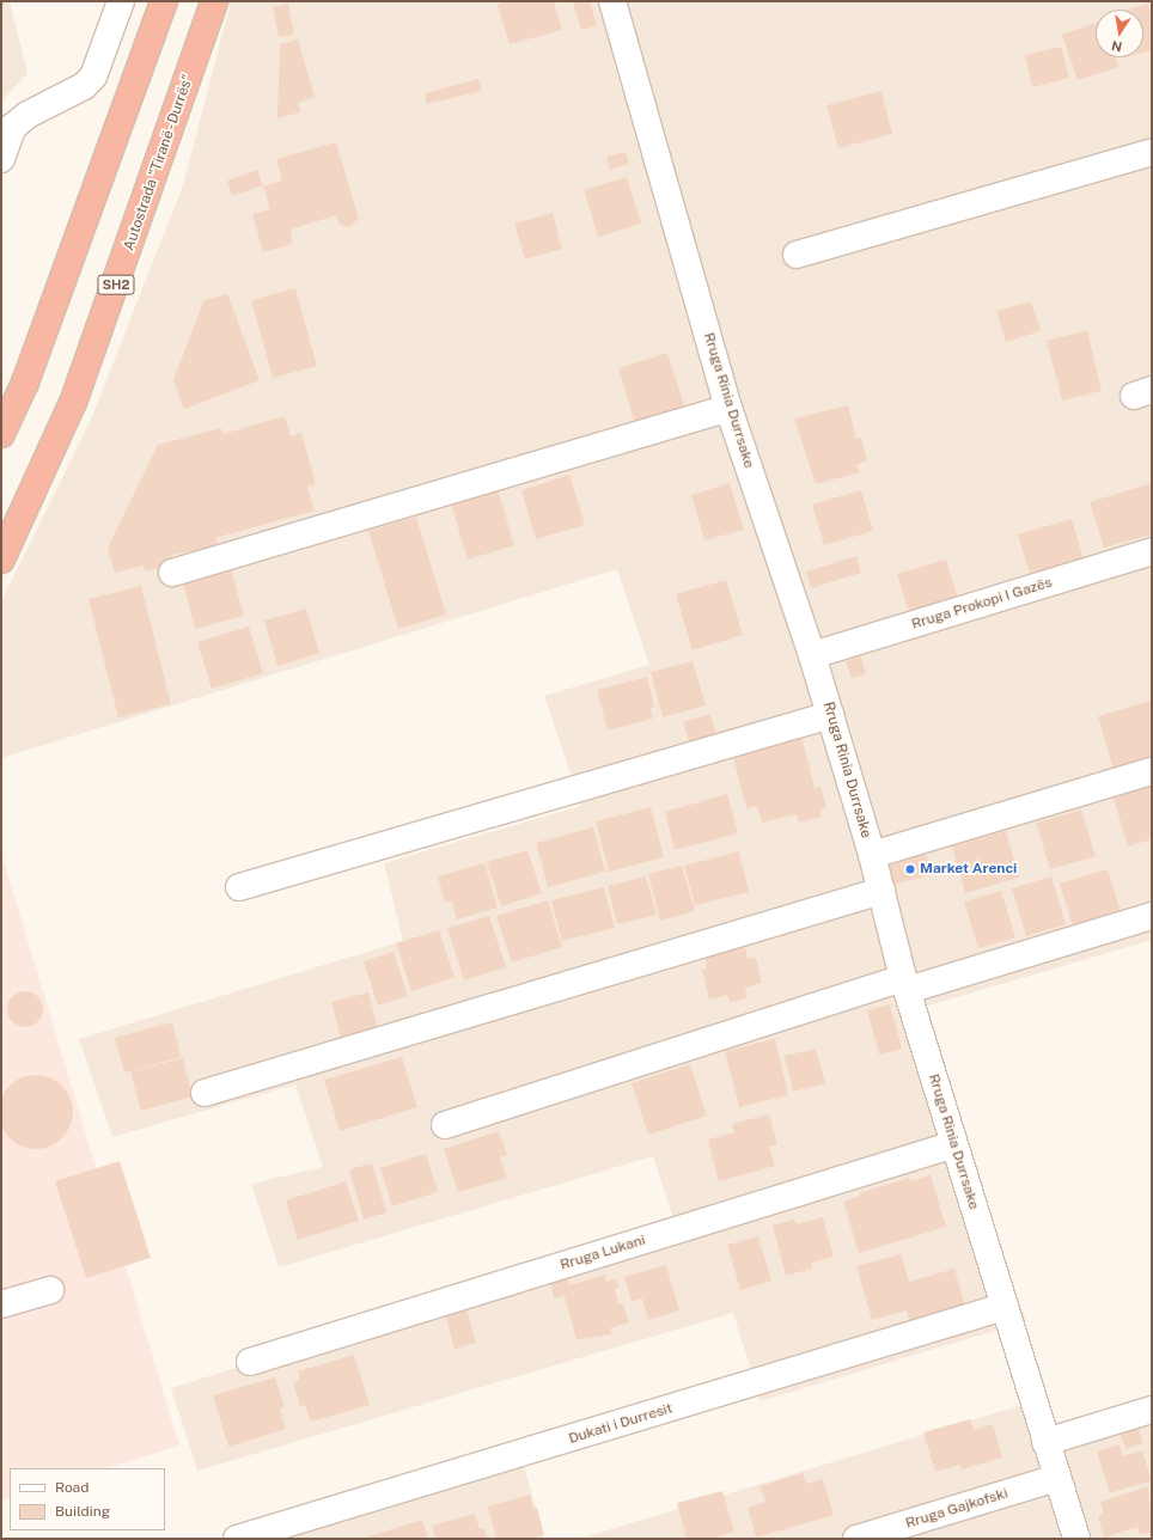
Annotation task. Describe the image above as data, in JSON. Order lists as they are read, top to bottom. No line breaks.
{"streets":{"highway":["Autostrada \"Tiranë - Durrës\"","SH2"],"street":["Rruga Rinia Durrsake","Rruga Prokopi I Gazës","Rruga Lukani","Dukati i Durresit","Rruga Gajkofski"]},"crossings":[["Rruga Rinia Durrsake","Rruga Prokopi I Gazës"],["Rruga Rinia Durrsake","Rruga Lukani"],["Rruga Rinia Durrsake","Dukati i Durresit"],["Rruga Rinia Durrsake","Rruga Gajkofski"]],"places":["Market Arenci"],"legend":["Road","Building"],"north":"bottom"}
